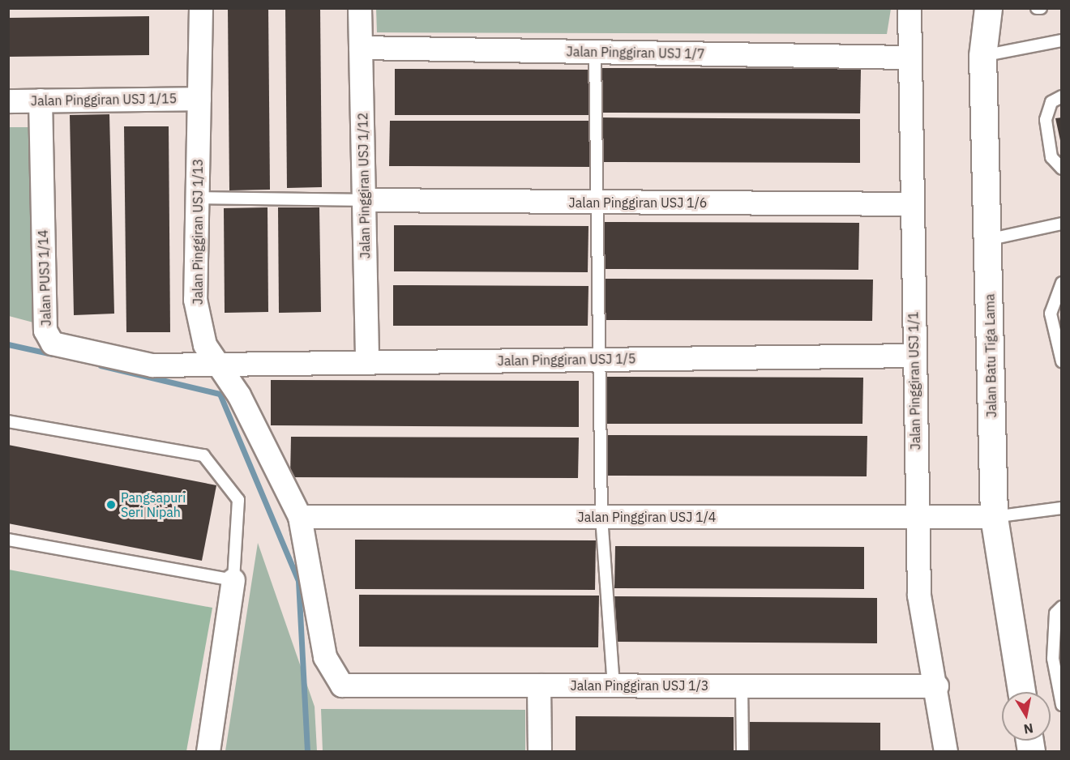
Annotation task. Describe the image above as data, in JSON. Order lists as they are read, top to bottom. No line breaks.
{"streets":{"main road":["Jalan Batu Tiga Lama"],"street":["Jalan Pinggiran USJ 1/7","Jalan Pinggiran USJ 1/15","Jalan Pinggiran USJ 1/12","Jalan Pinggiran USJ 1/6","Jalan Pinggiran USJ 1/13","Jalan PUSJ 1/14","Jalan Pinggiran USJ 1/5","Jalan Pinggiran USJ 1/1","Jalan Pinggiran USJ 1/4","Jalan Pinggiran USJ 1/3"]},"crossings":[["Jalan Pinggiran USJ 1/7","Jalan Pinggiran USJ 1/12"],["Jalan Pinggiran USJ 1/7","Jalan Pinggiran USJ 1/1"],["Jalan Pinggiran USJ 1/15","Jalan Pinggiran USJ 1/13"],["Jalan Pinggiran USJ 1/15","Jalan PUSJ 1/14"],["Jalan Pinggiran USJ 1/12","Jalan Pinggiran USJ 1/6"],["Jalan Pinggiran USJ 1/12","Jalan Pinggiran USJ 1/5"],["Jalan Pinggiran USJ 1/6","Jalan Pinggiran USJ 1/1"],["Jalan Pinggiran USJ 1/13","Jalan PUSJ 1/14"],["Jalan Pinggiran USJ 1/13","Jalan Pinggiran USJ 1/5"],["Jalan Pinggiran USJ 1/13","Jalan Pinggiran USJ 1/4"],["Jalan Pinggiran USJ 1/13","Jalan Pinggiran USJ 1/3"],["Jalan PUSJ 1/14","Jalan Pinggiran USJ 1/5"],["Jalan Batu Tiga Lama","Jalan Pinggiran USJ 1/4"],["Jalan Pinggiran USJ 1/5","Jalan Pinggiran USJ 1/1"],["Jalan Pinggiran USJ 1/1","Jalan Pinggiran USJ 1/4"],["Jalan Pinggiran USJ 1/1","Jalan Pinggiran USJ 1/3"]],"places":["Pangsapuri Seri Nipah"],"north":"bottom"}
